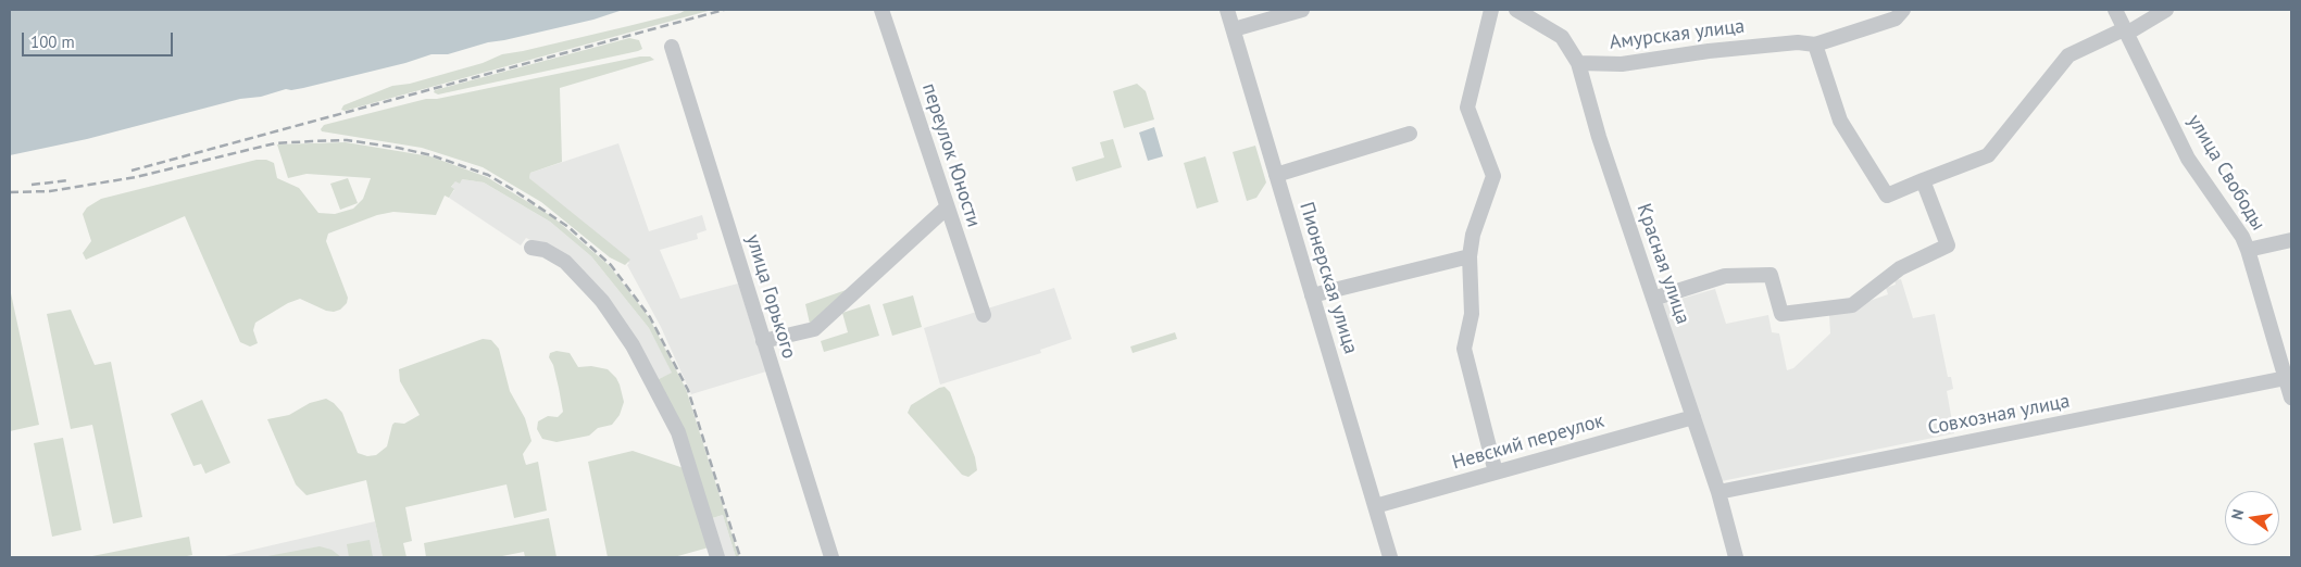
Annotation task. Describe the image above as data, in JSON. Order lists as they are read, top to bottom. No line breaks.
{"streets":{"street":["Амурская улица","переулок Юности","улица Свободы","Красная улица","Пионерская улица","улица Горького","Совхозная улица","Невский переулок"]},"crossings":[["Амурская улица","Красная улица"],["улица Свободы","Совхозная улица"],["Красная улица","Совхозная улица"],["Красная улица","Невский переулок"],["Пионерская улица","Невский переулок"]],"scale_bar":"100 m","north":"left"}
